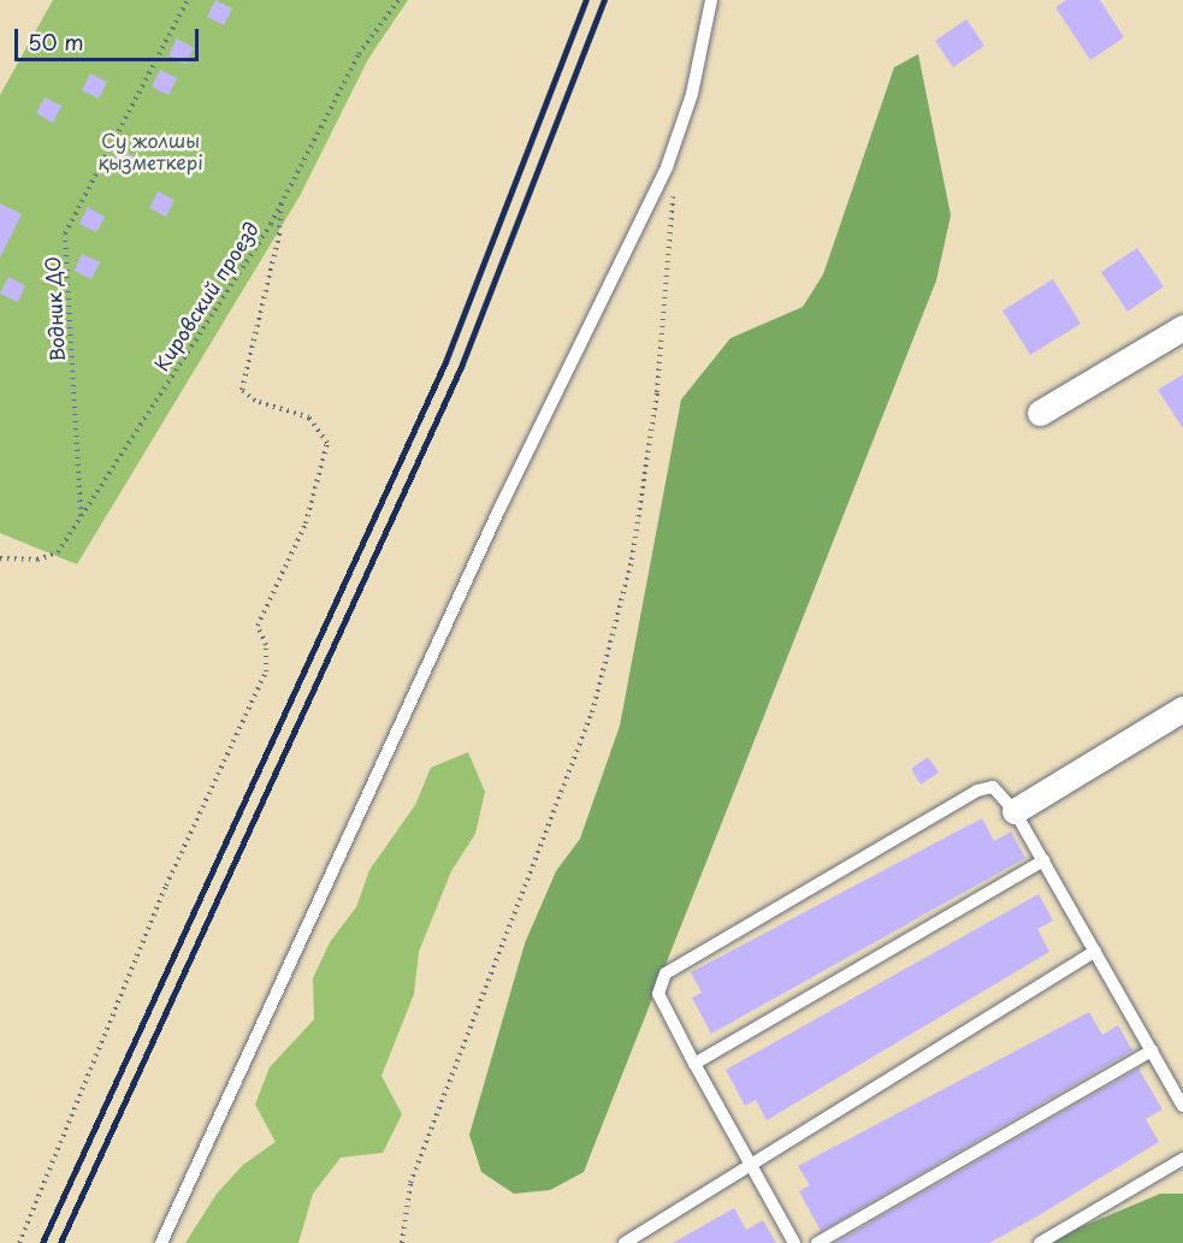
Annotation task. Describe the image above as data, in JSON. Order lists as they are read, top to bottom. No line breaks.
{"streets":{"path":["Кировский проезд","Водник ДО"]},"crossings":[["Кировский проезд","Водник ДО"]],"parks":["Су жолшы қызметкері"],"scale_bar":"50 m"}
